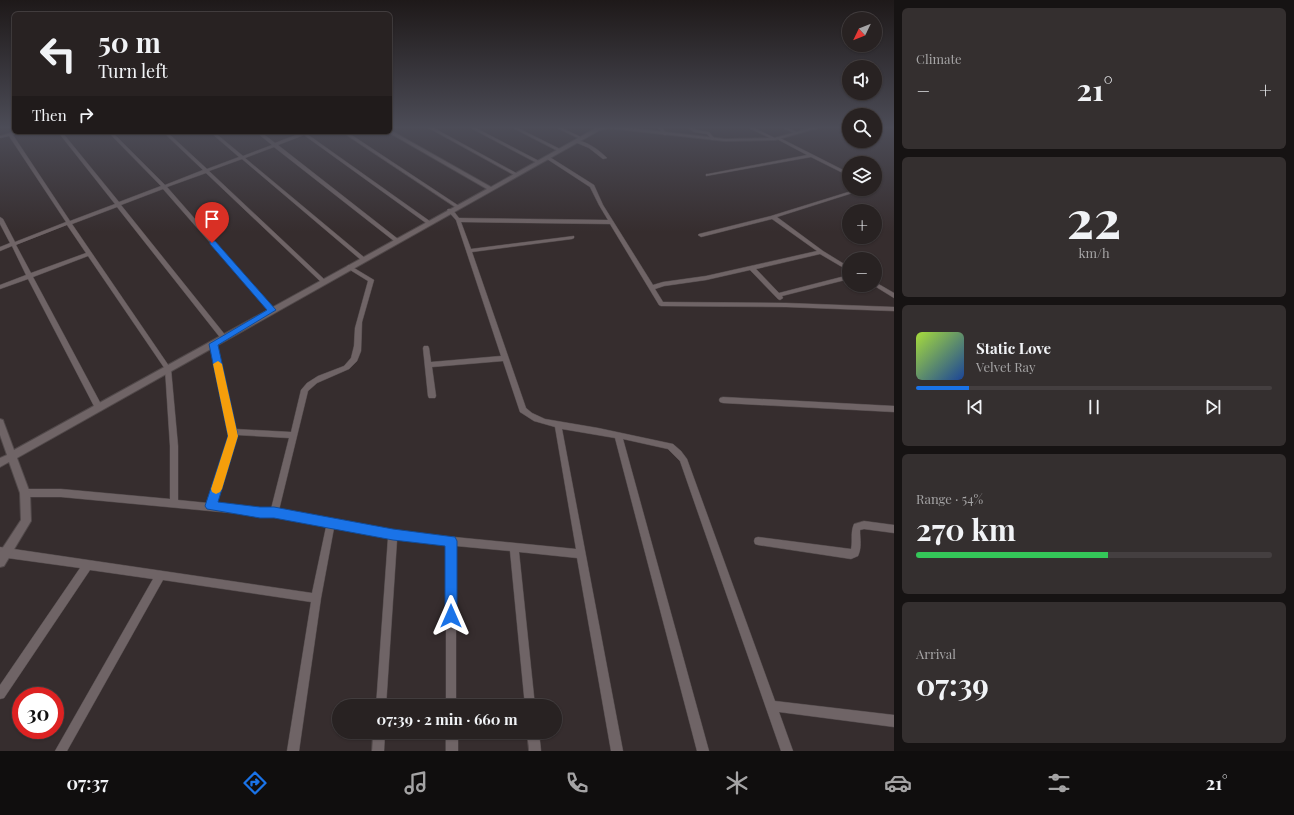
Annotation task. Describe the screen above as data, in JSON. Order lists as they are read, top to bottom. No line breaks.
{"north":"bottom left","page":{"tile":["Climate",["22","km/h"],["Range · 54%","270 km"],["Arrival","07:39"]],"map_buttons":["+","−"],"turn":["50 m","Turn left"],"heat":["−","21°","+"],"then":"Then","song":["Static Love","Velvet Ray"],"limit":"30","trip":"07:39 · 2 min · 660 m","tabs":["07:37","21°"]}}
